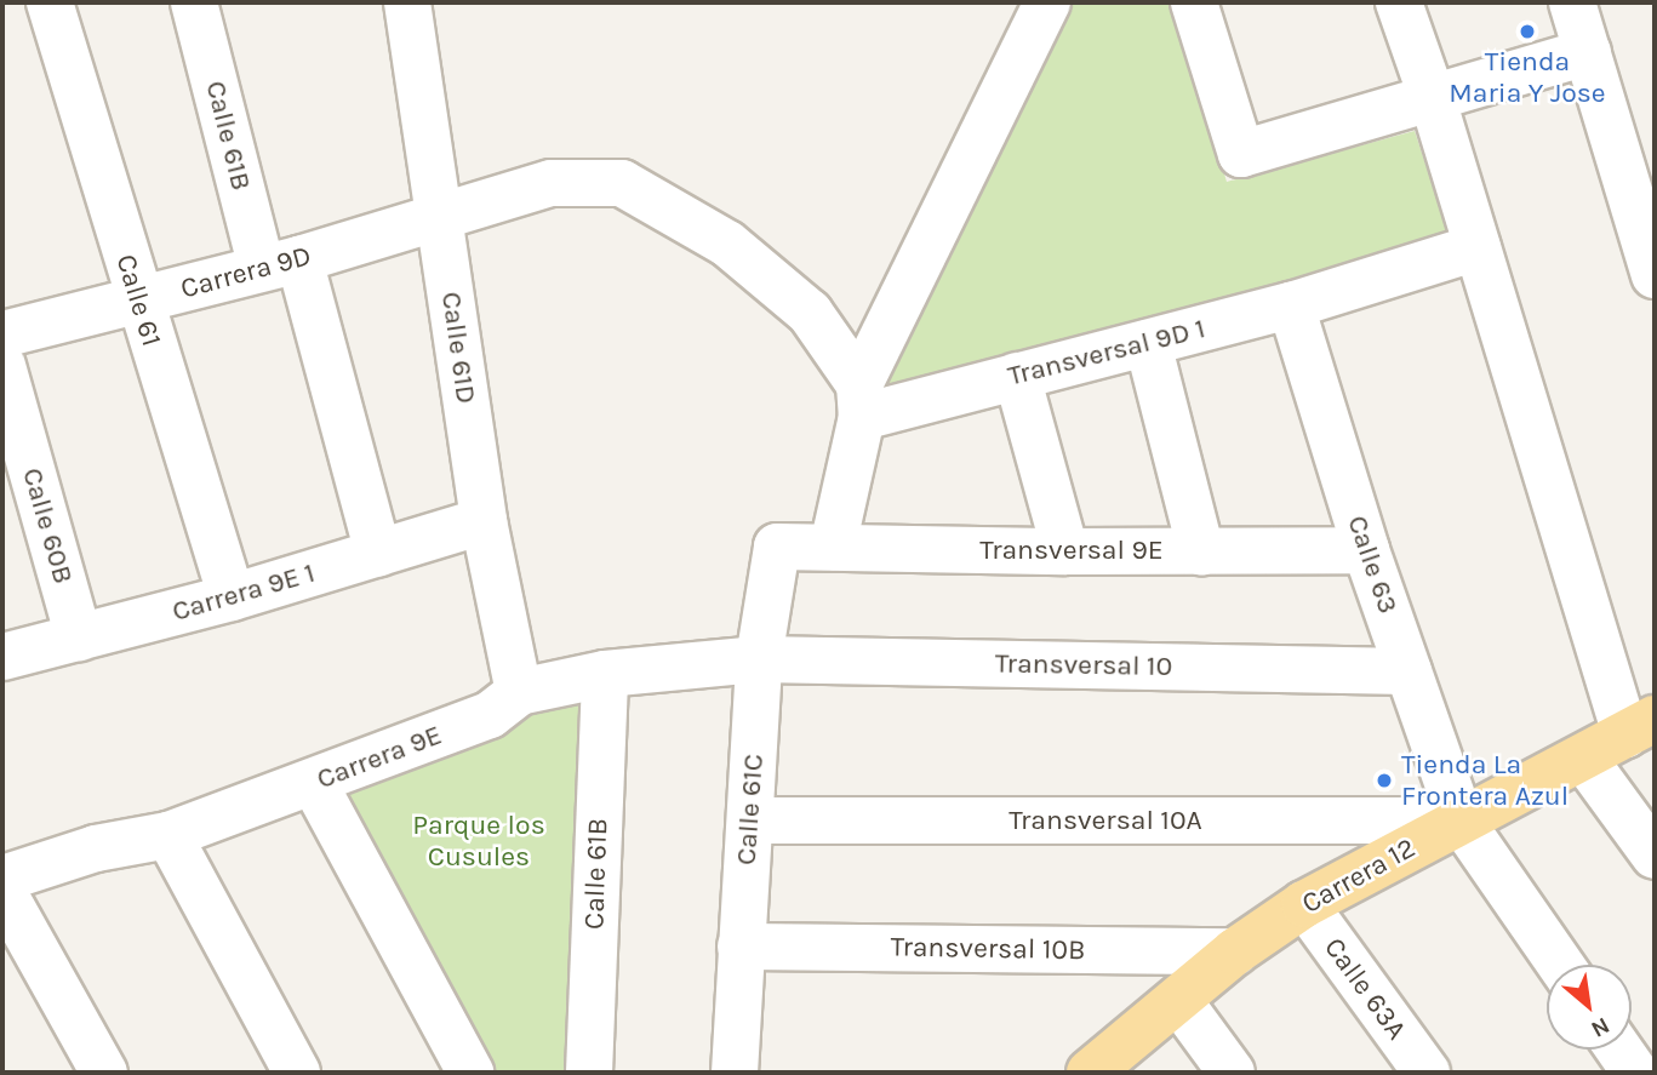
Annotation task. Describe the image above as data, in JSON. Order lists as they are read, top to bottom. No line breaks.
{"streets":{"main road":["Carrera 12"],"street":["Calle 61B","Carrera 9D","Calle 61","Calle 61D","Transversal 9D 1","Calle 60B","Transversal 9E","Calle 63","Carrera 9E 1","Transversal 10","Carrera 9E","Calle 61C","Transversal 10A","Transversal 10B","Calle 63A"]},"crossings":[["Calle 61B","Carrera 9D"],["Calle 61B","Carrera 9E 1"],["Calle 61B","Carrera 9E"],["Carrera 9D","Calle 61"],["Carrera 9D","Calle 61D"],["Carrera 9D","Transversal 9D 1"],["Calle 61","Carrera 9E 1"],["Calle 61D","Carrera 9E 1"],["Calle 61D","Carrera 9E"],["Transversal 9D 1","Calle 63"],["Calle 60B","Carrera 9E 1"],["Transversal 9E","Calle 63"],["Transversal 9E","Calle 61C"],["Calle 63","Transversal 10"],["Calle 63","Transversal 10A"],["Calle 63","Carrera 12"],["Transversal 10","Carrera 9E"],["Transversal 10","Calle 61C"],["Carrera 9E","Calle 61C"],["Calle 61C","Transversal 10A"],["Calle 61C","Transversal 10B"],["Transversal 10A","Carrera 12"],["Carrera 12","Transversal 10B"],["Carrera 12","Calle 63A"]],"parks":["Parque los Cusules"],"places":["Tienda Maria Y Jose","Tienda La Frontera Azul"],"north":"bottom right"}
